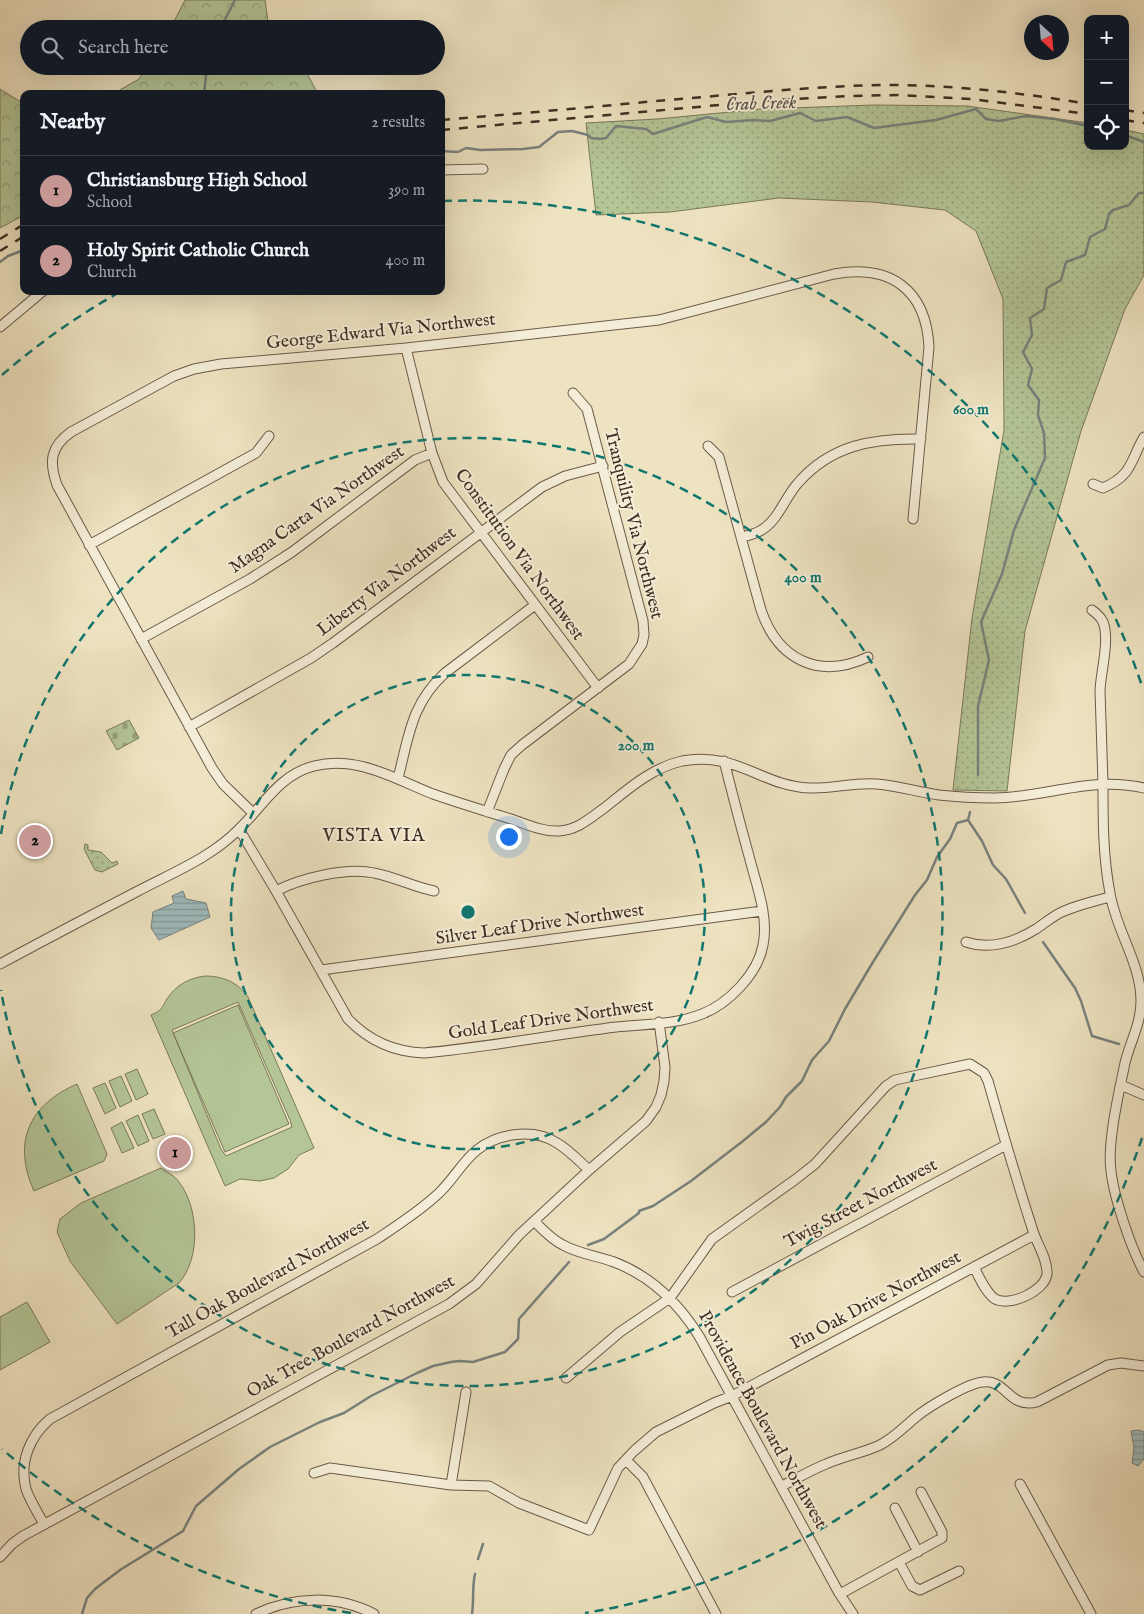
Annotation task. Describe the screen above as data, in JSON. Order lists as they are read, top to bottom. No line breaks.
{"streets":{"street":["George Edward Via Northwest","Magna Carta Via Northwest","Tranquility Via Northwest","Constitution Via Northwest","Liberty Via Northwest","Silver Leaf Drive Northwest","Gold Leaf Drive Northwest","Twig Street Northwest","Tall Oak Boulevard Northwest","Pin Oak Drive Northwest","Oak Tree Boulevard Northwest","Providence Boulevard Northwest"]},"crossings":[["George Edward Via Northwest","Magna Carta Via Northwest"],["George Edward Via Northwest","Constitution Via Northwest"],["George Edward Via Northwest","Liberty Via Northwest"],["Magna Carta Via Northwest","Constitution Via Northwest"],["Tranquility Via Northwest","Constitution Via Northwest"],["Tranquility Via Northwest","Liberty Via Northwest"],["Constitution Via Northwest","Liberty Via Northwest"],["Silver Leaf Drive Northwest","Gold Leaf Drive Northwest"],["Gold Leaf Drive Northwest","Oak Tree Boulevard Northwest"],["Tall Oak Boulevard Northwest","Oak Tree Boulevard Northwest"],["Pin Oak Drive Northwest","Providence Boulevard Northwest"],["Oak Tree Boulevard Northwest","Providence Boulevard Northwest"]],"districts":["VISTA VIA"],"water":["Crab Creek"],"north":"bottom right","page":{"map_buttons":["+","−"],"search":"Search here","heading":["Nearby","2 results"],"list":[{"mark":"1","name":"Christiansburg High School","note":"School","value":"390 m"},{"mark":"2","name":"Holy Spirit Catholic Church","note":"Church","value":"400 m"}],"pins":["2","1"]},"rings":["600 m","400 m","200 m"]}
